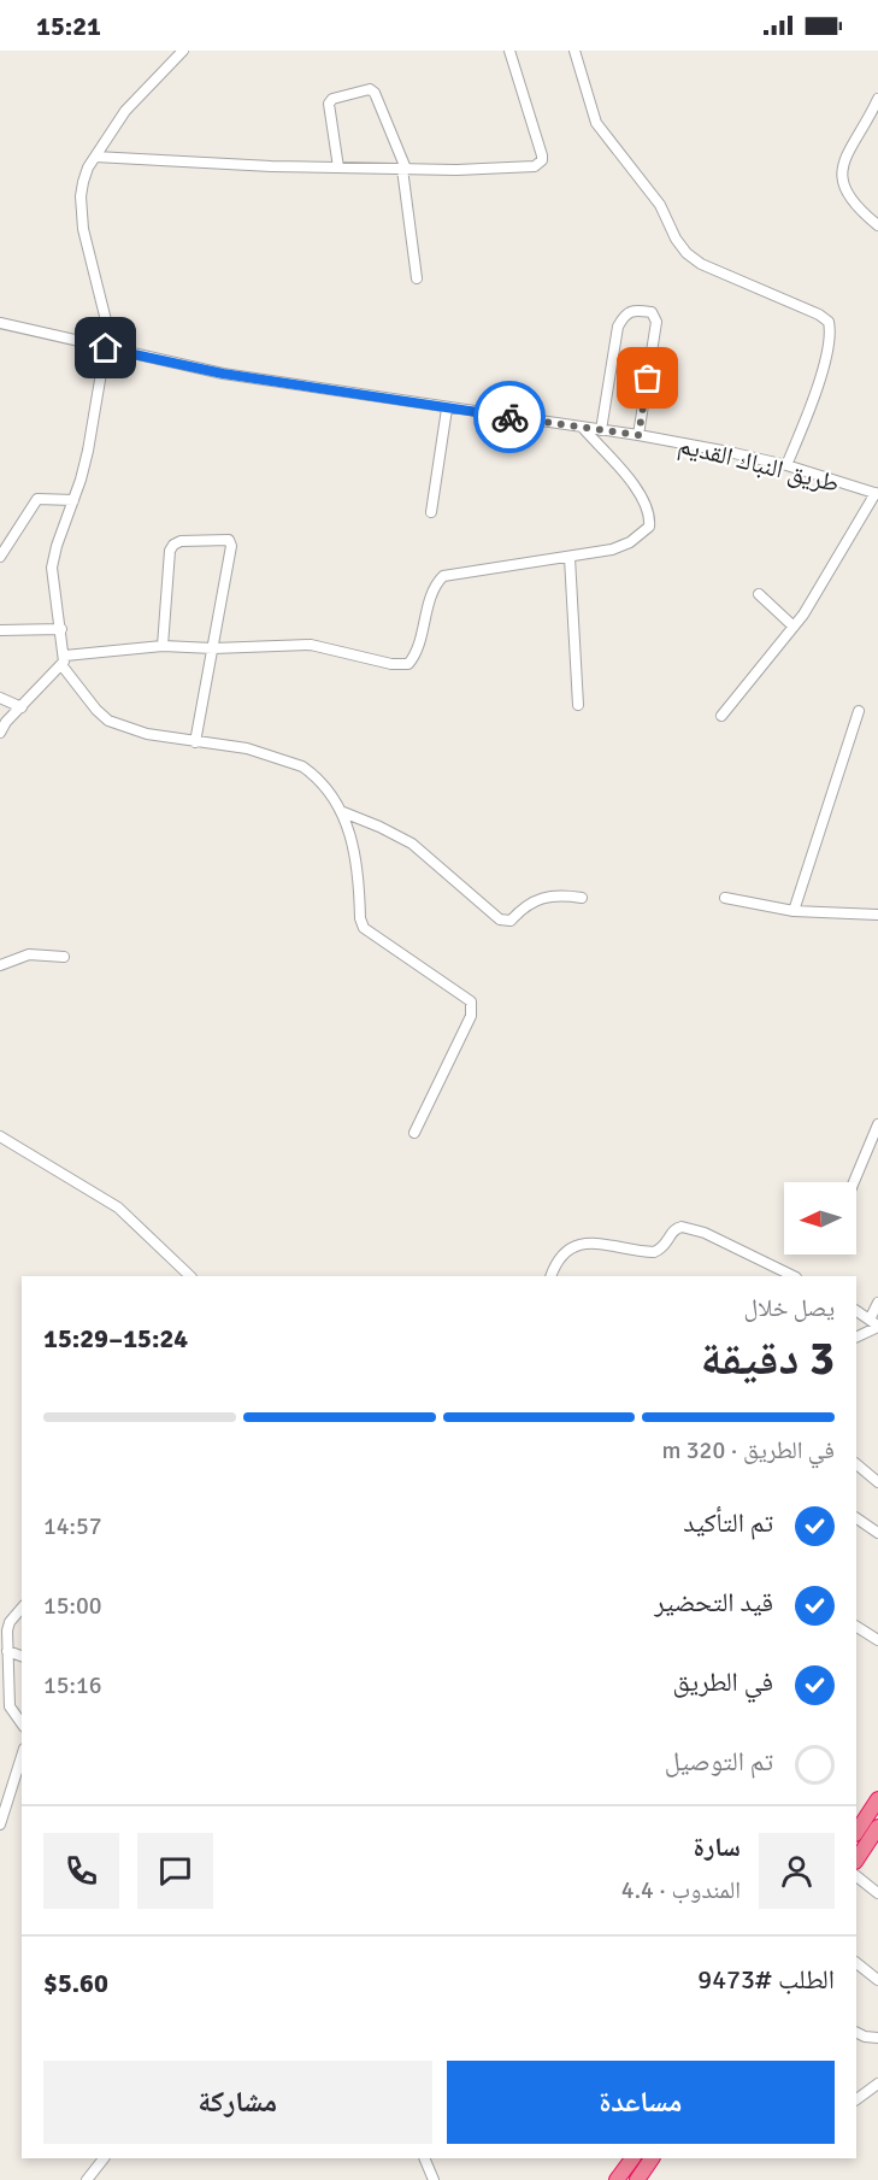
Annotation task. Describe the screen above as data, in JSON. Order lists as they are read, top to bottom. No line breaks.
{"streets":{"street":["طريق النباك القديم"]},"north":"left","page":{"status":"15:21","heading":["3 دقيقة","يصل خلال","15:24–15:29"],"panel":["سارة","المندوب · 4.4","الطلب #9473","$5.60"],"bar":"في الطريق · 320 m","list":[["تم التأكيد","14:57"],["قيد التحضير","15:00"],["في الطريق","15:16"],"تم التوصيل"],"buttons":["مساعدة","مشاركة"]}}
